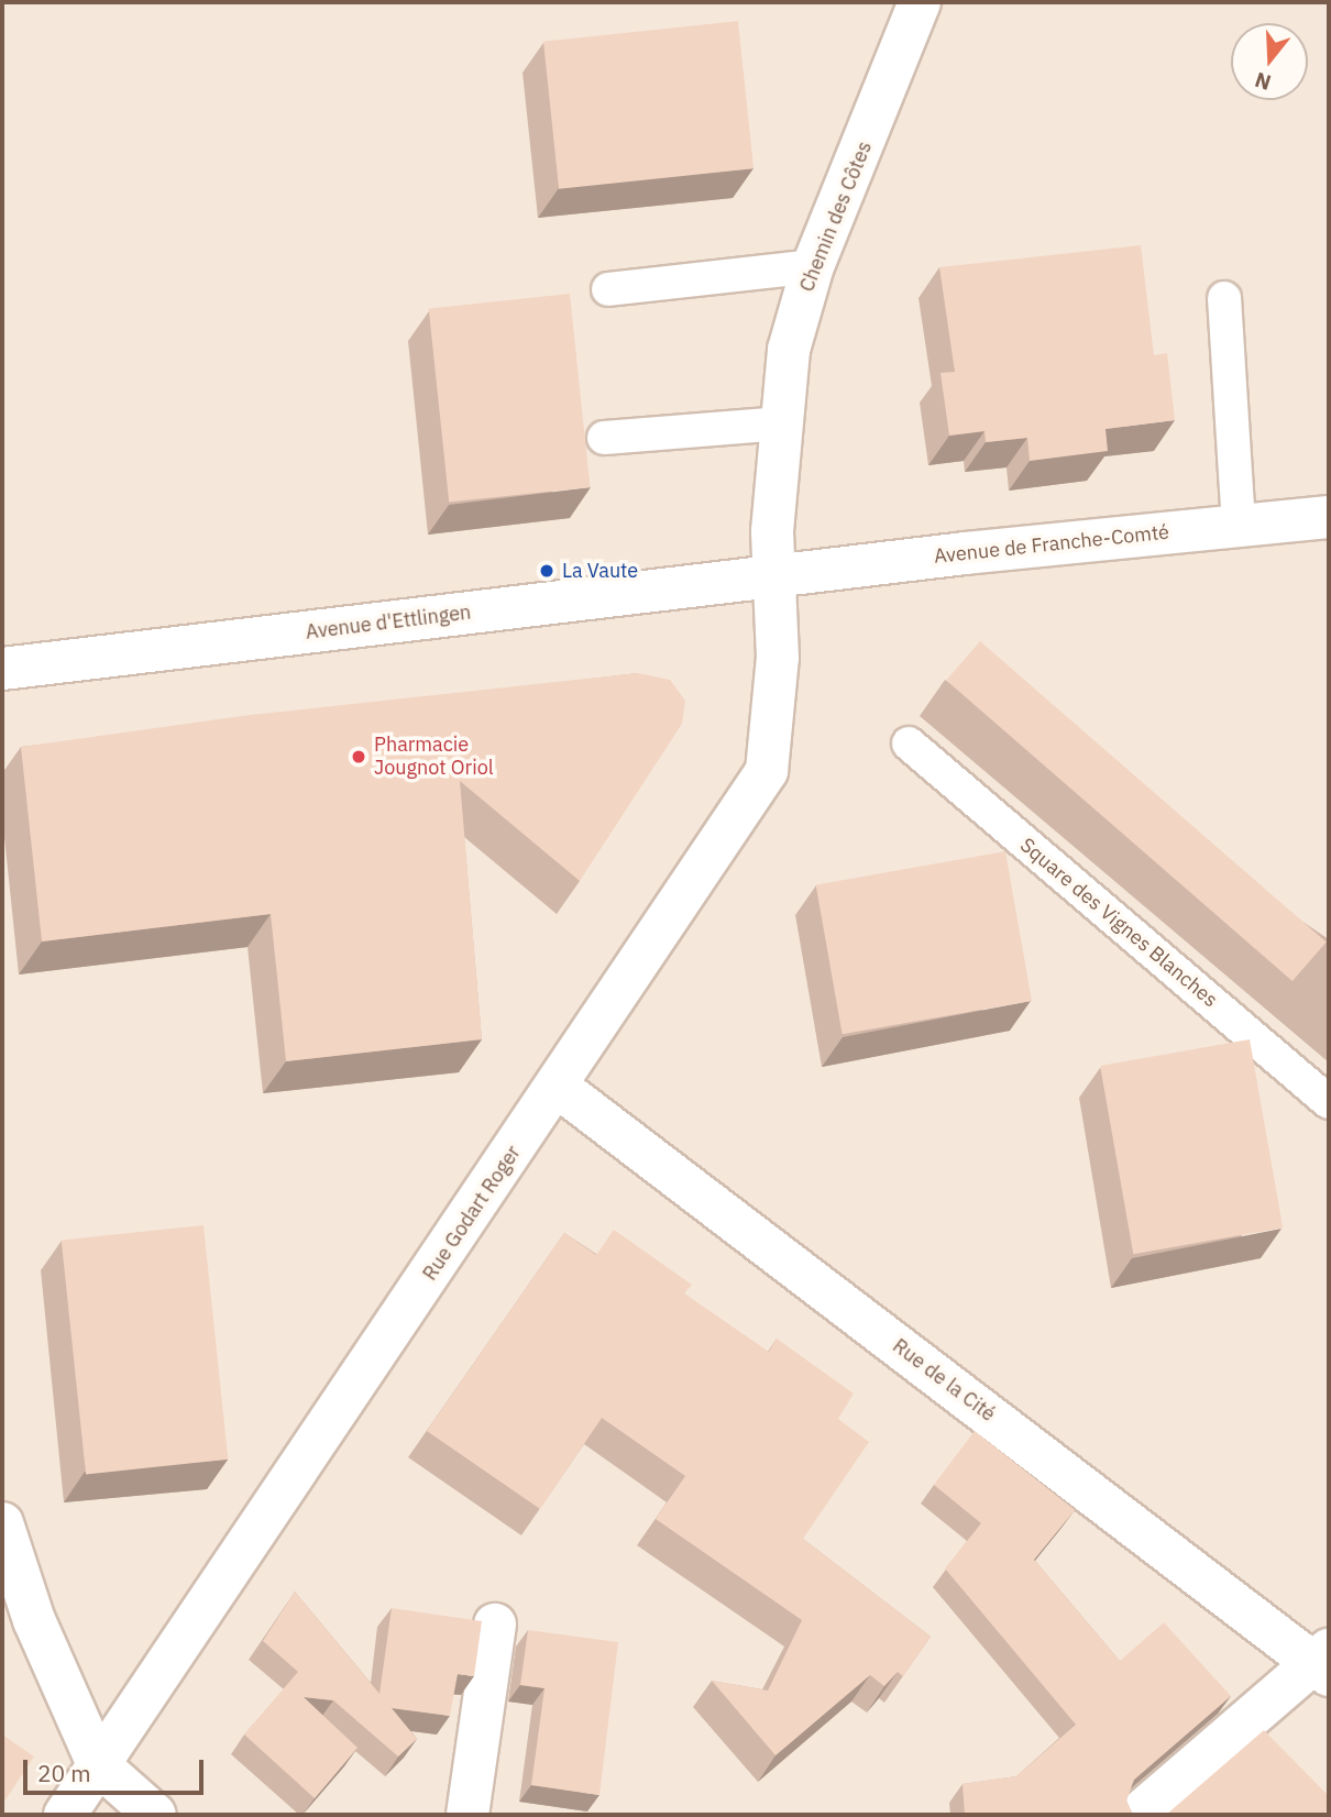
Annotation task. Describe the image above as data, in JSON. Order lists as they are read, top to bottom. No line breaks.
{"streets":{"street":["Chemin des Côtes","Avenue de Franche-Comté","Avenue d'Ettlingen","Rue Godart Roger","Rue de la Cité"],"lane":["Square des Vignes Blanches"]},"crossings":[["Chemin des Côtes","Avenue de Franche-Comté"],["Chemin des Côtes","Avenue d'Ettlingen"],["Chemin des Côtes","Rue Godart Roger"],["Avenue de Franche-Comté","Avenue d'Ettlingen"],["Avenue de Franche-Comté","Rue Godart Roger"],["Avenue d'Ettlingen","Rue Godart Roger"],["Rue Godart Roger","Rue de la Cité"]],"places":["La Vaute","Pharmacie Jougnot Oriol"],"scale_bar":"20 m","north":"bottom"}
